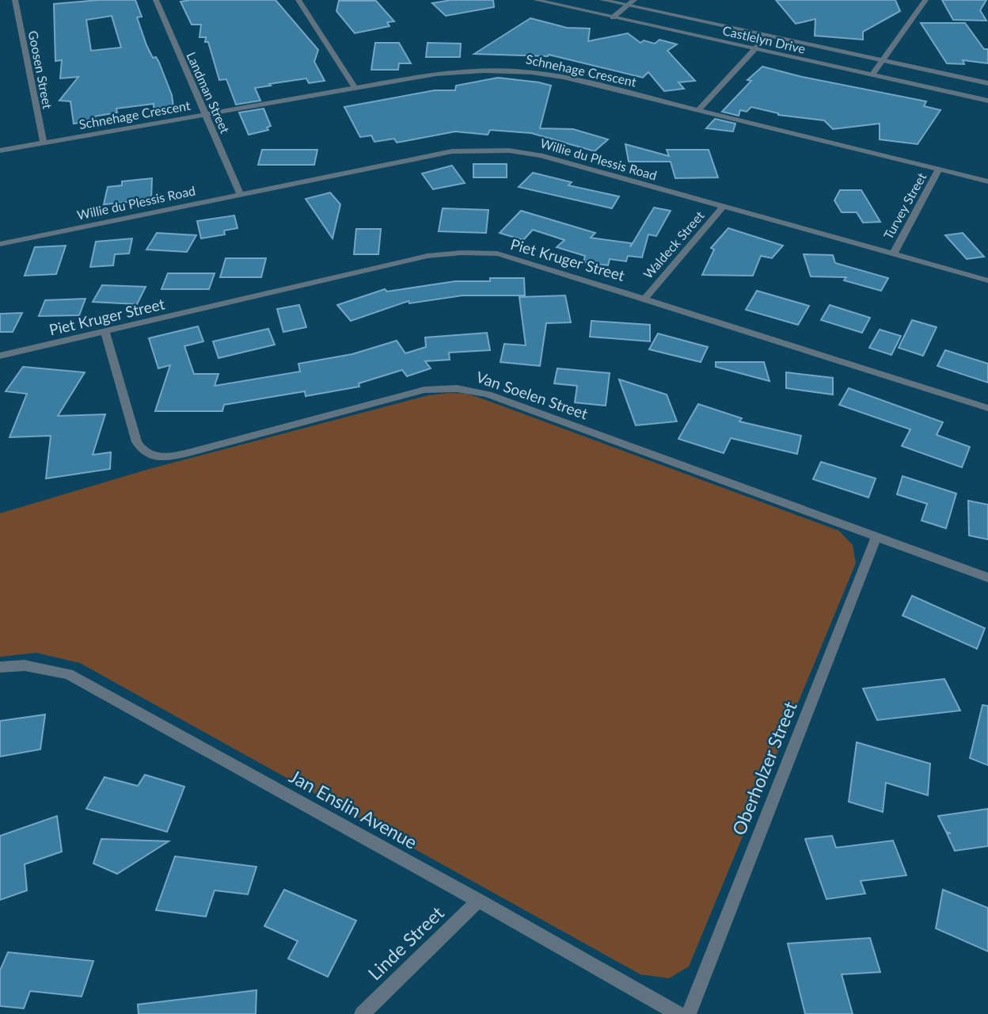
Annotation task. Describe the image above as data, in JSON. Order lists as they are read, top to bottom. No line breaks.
{"streets":{"street":["Castlelyn Drive","Goosen Street","Schnehage Crescent","Landman Street","Willie du Plessis Road","Turvey Street","Waldeck Street","Piet Kruger Street","Van Soelen Street","Oberholzer Street","Jan Enslin Avenue","Linde Street"]},"crossings":[["Goosen Street","Schnehage Crescent"],["Schnehage Crescent","Landman Street"],["Schnehage Crescent","Turvey Street"],["Landman Street","Willie du Plessis Road"],["Willie du Plessis Road","Turvey Street"],["Willie du Plessis Road","Waldeck Street"],["Waldeck Street","Piet Kruger Street"],["Piet Kruger Street","Van Soelen Street"],["Van Soelen Street","Oberholzer Street"],["Jan Enslin Avenue","Linde Street"]]}
